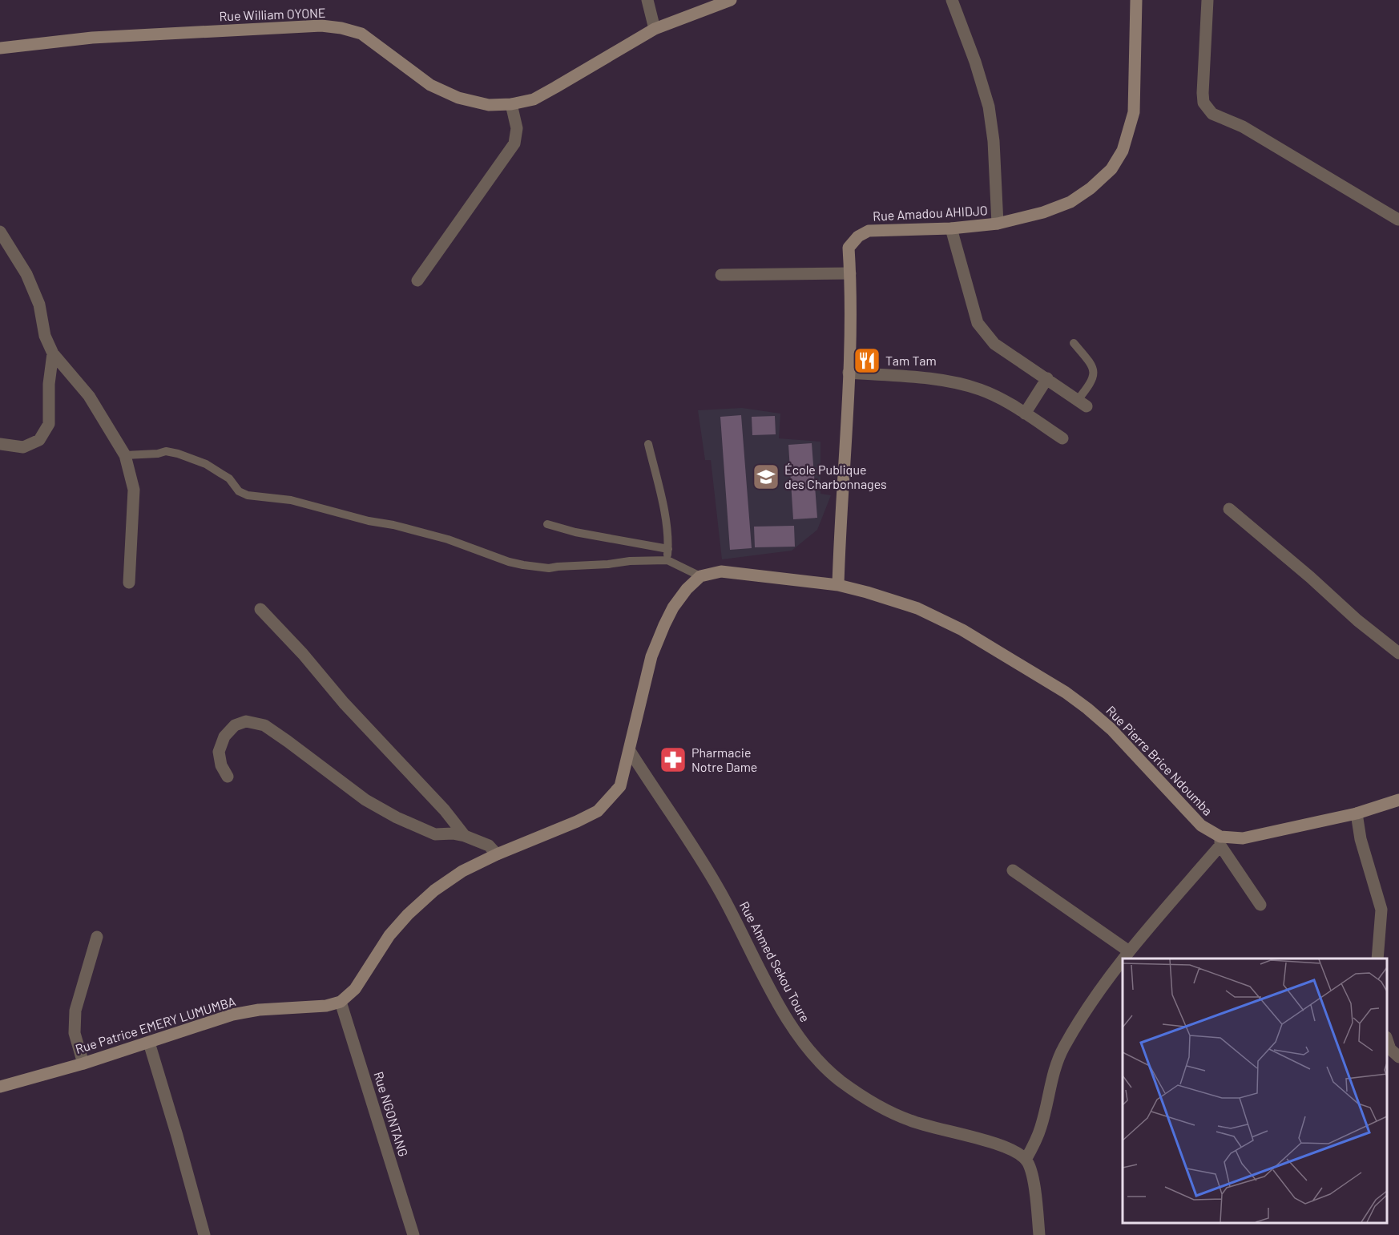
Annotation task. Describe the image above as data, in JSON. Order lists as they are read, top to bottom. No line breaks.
{"streets":{"street":["Rue William OYONE","Rue Amadou AHIDJO","Rue Pierre Brice Ndoumba","Rue Ahmed Sekou Toure","Rue Patrice EMERY LUMUMBA","Rue NGONTANG"]},"crossings":[["Rue Amadou AHIDJO","Rue Pierre Brice Ndoumba"],["Rue Patrice EMERY LUMUMBA","Rue NGONTANG"]],"places":{"restaurant":["Tam Tam"],"school or university":["École Publique des Charbonnages"],"pharmacy":["Pharmacie Notre Dame"]}}
